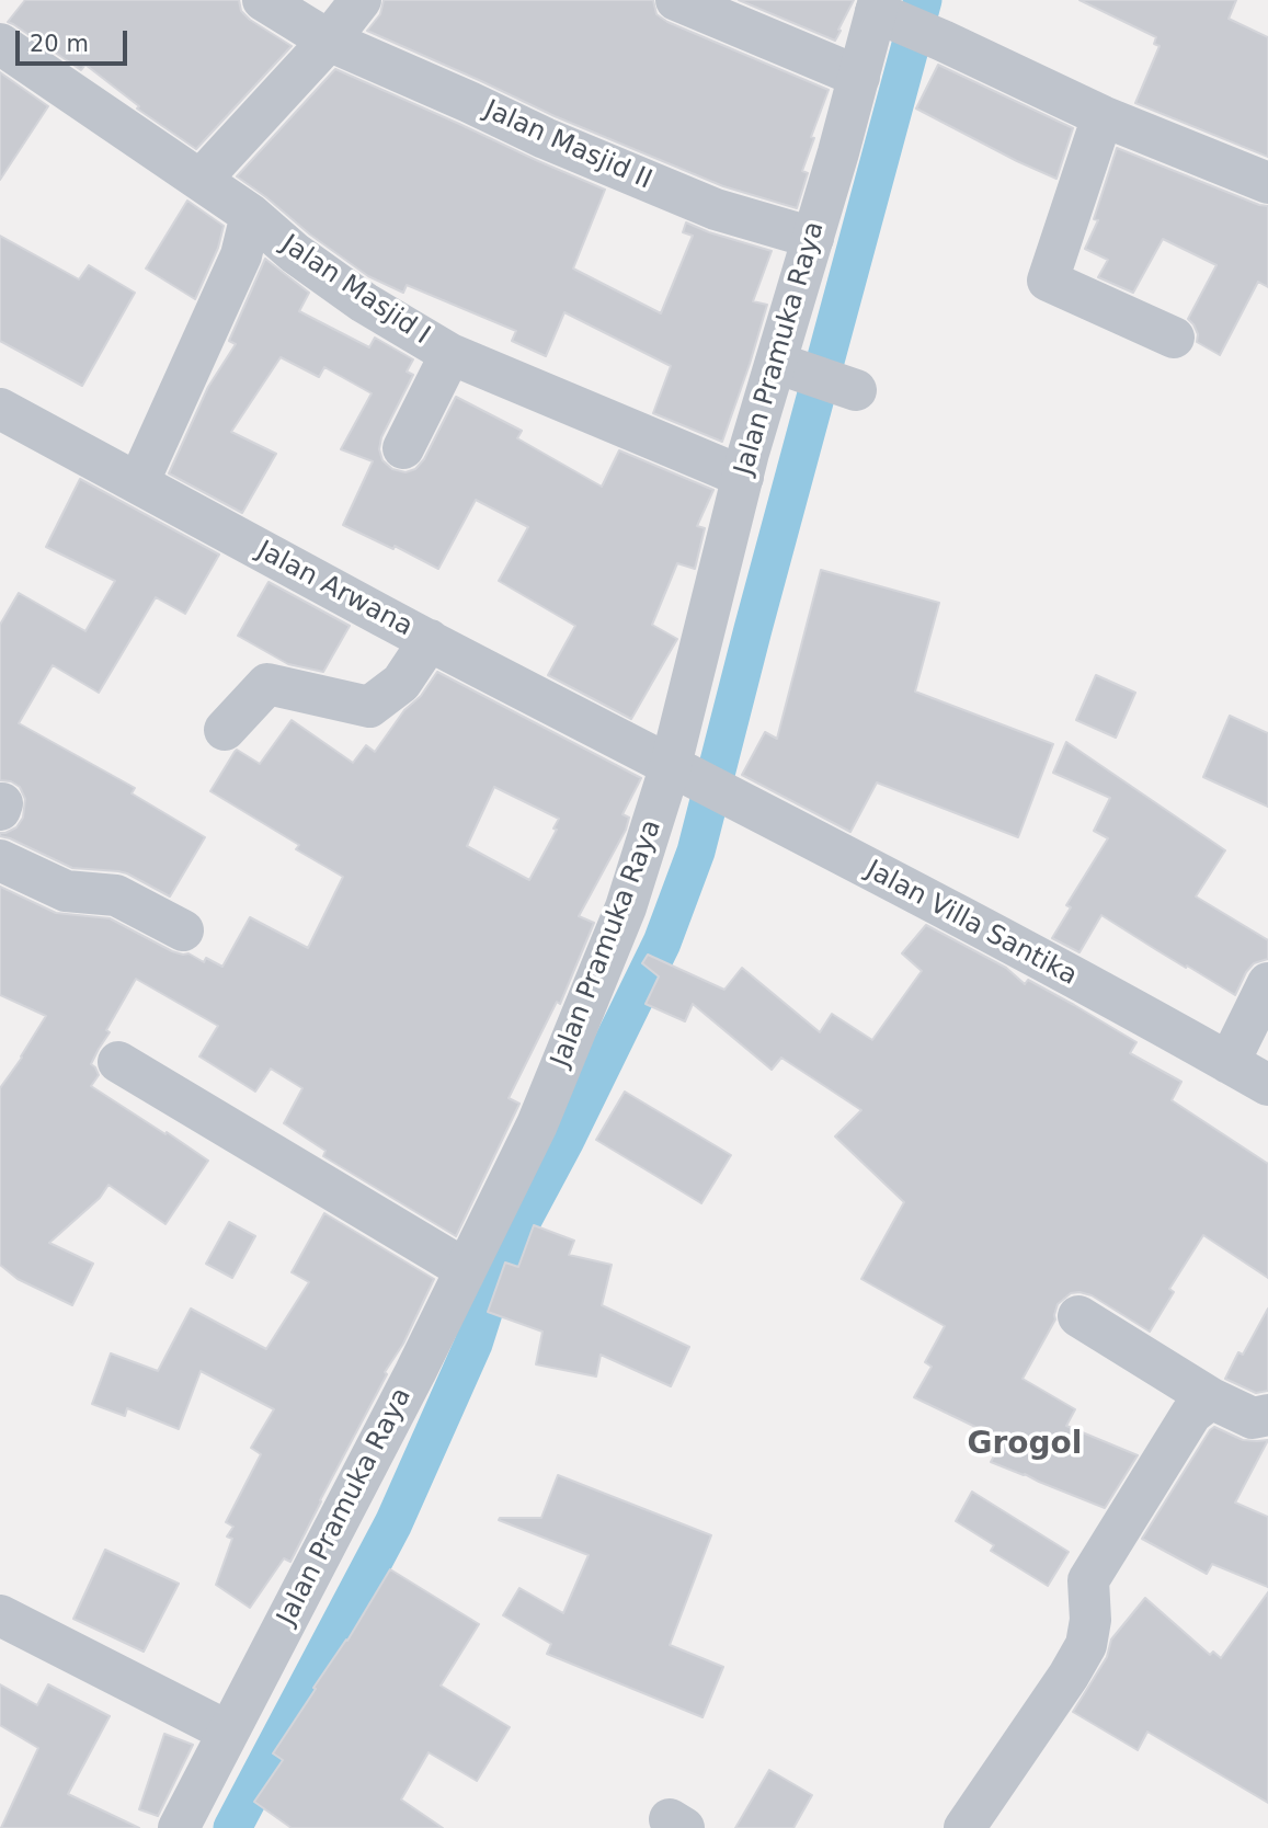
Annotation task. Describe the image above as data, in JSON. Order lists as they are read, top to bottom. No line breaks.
{"streets":{"street":["Jalan Masjid II","Jalan Masjid I","Jalan Pramuka Raya","Jalan Arwana","Jalan Villa Santika"]},"crossings":[["Jalan Masjid II","Jalan Pramuka Raya"],["Jalan Masjid I","Jalan Pramuka Raya"],["Jalan Pramuka Raya","Jalan Arwana"],["Jalan Pramuka Raya","Jalan Villa Santika"],["Jalan Arwana","Jalan Villa Santika"]],"districts":["Grogol"],"scale_bar":"20 m"}
